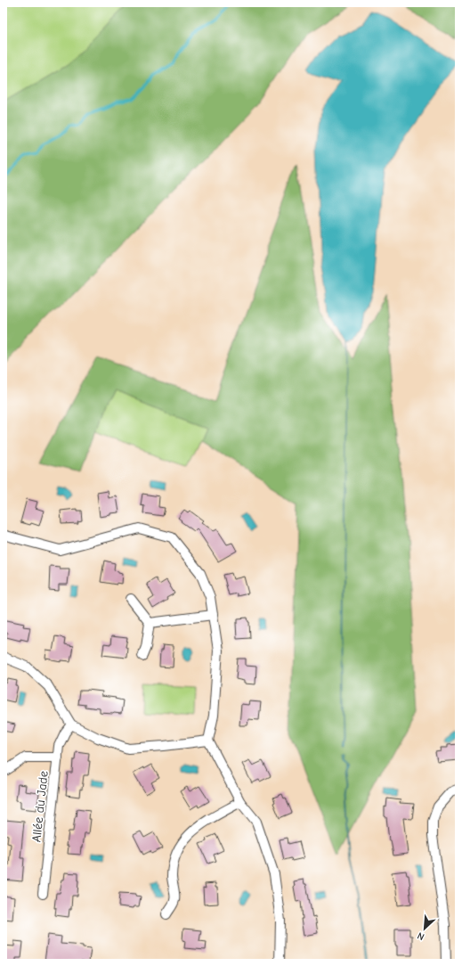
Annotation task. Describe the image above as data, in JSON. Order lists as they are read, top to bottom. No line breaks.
{"streets":{"street":["Allée du Jade"]},"north":"bottom left"}
